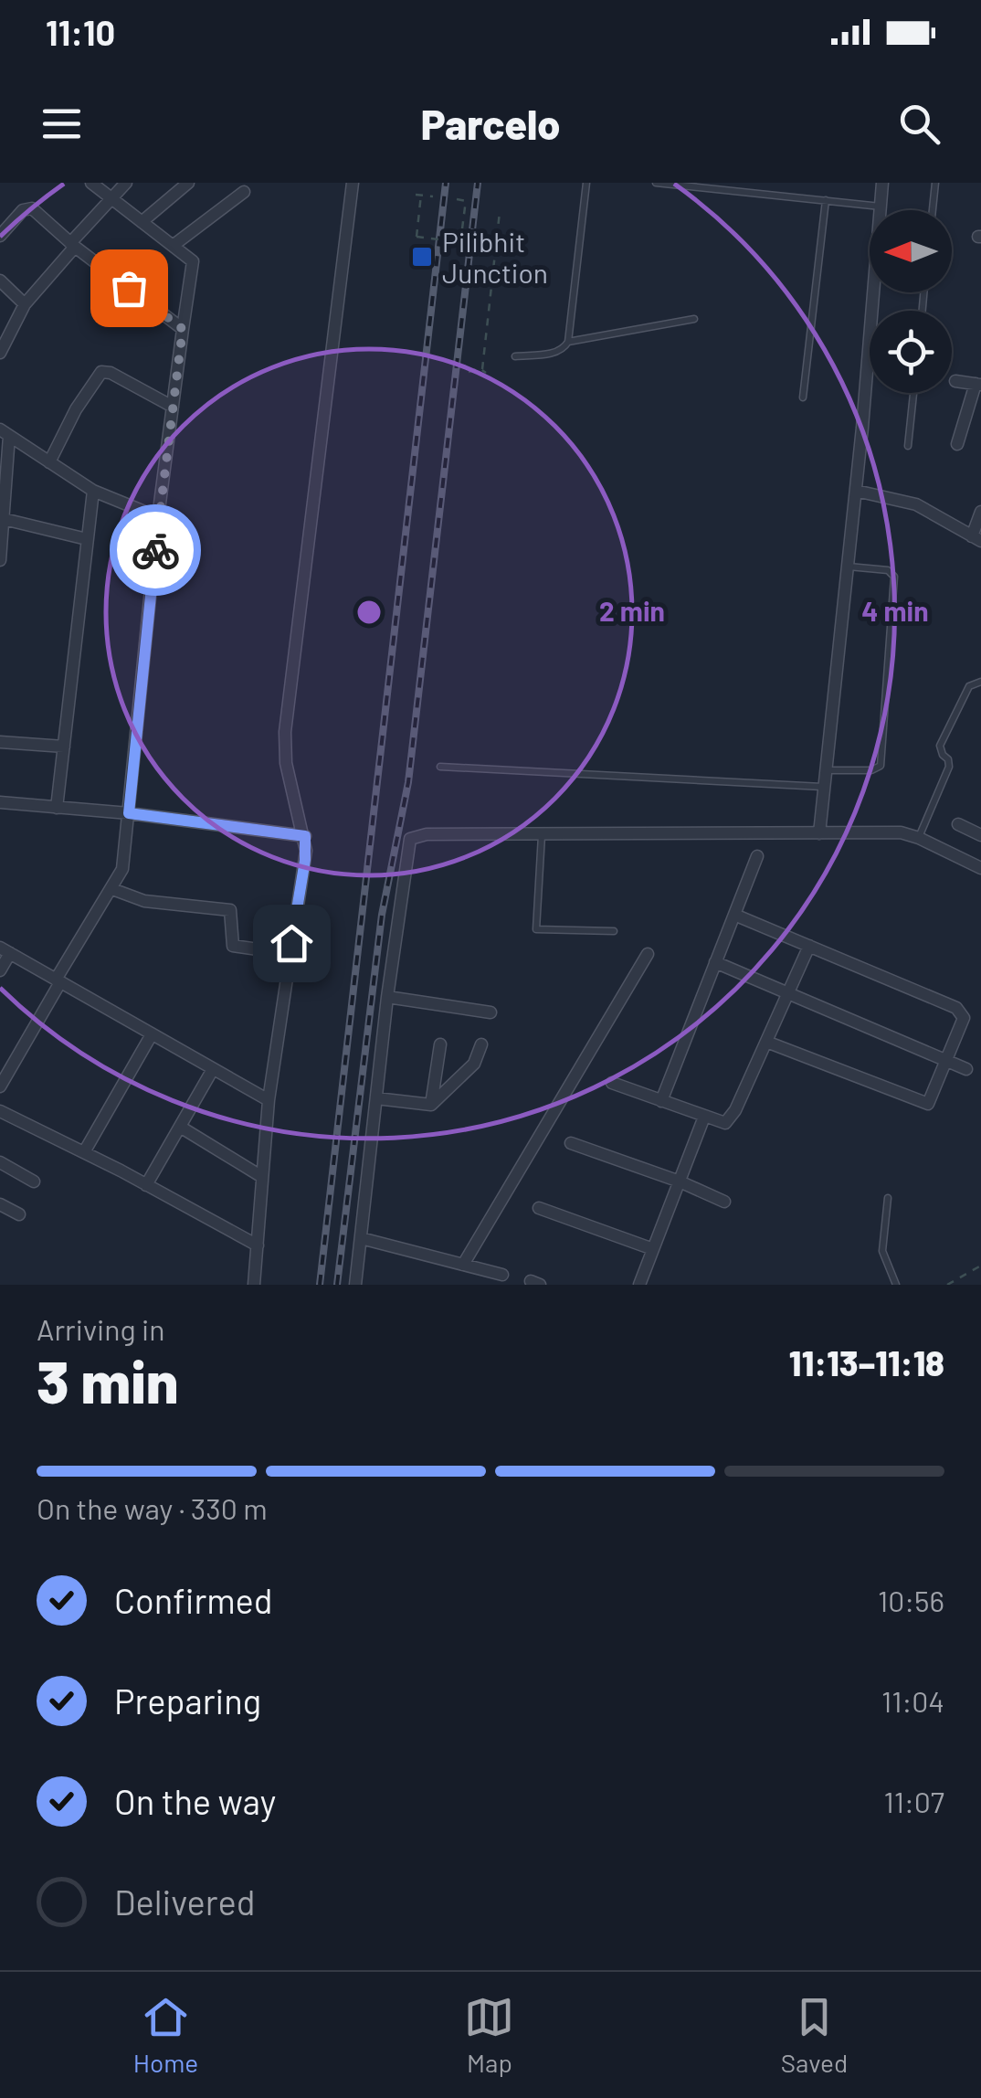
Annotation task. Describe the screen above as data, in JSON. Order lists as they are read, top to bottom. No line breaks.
{"places":{"transit":["Pilibhit Junction"]},"north":"left","page":{"status":"11:10","header":"Parcelo","heading":["3 min","Arriving in","11:13–11:18"],"bar":"On the way · 330 m","list":[["Confirmed","10:56"],["Preparing","11:04"],["On the way","11:07"],"Delivered"],"tabs":["Home","Map","Saved"]},"rings":["2 min","4 min"]}
